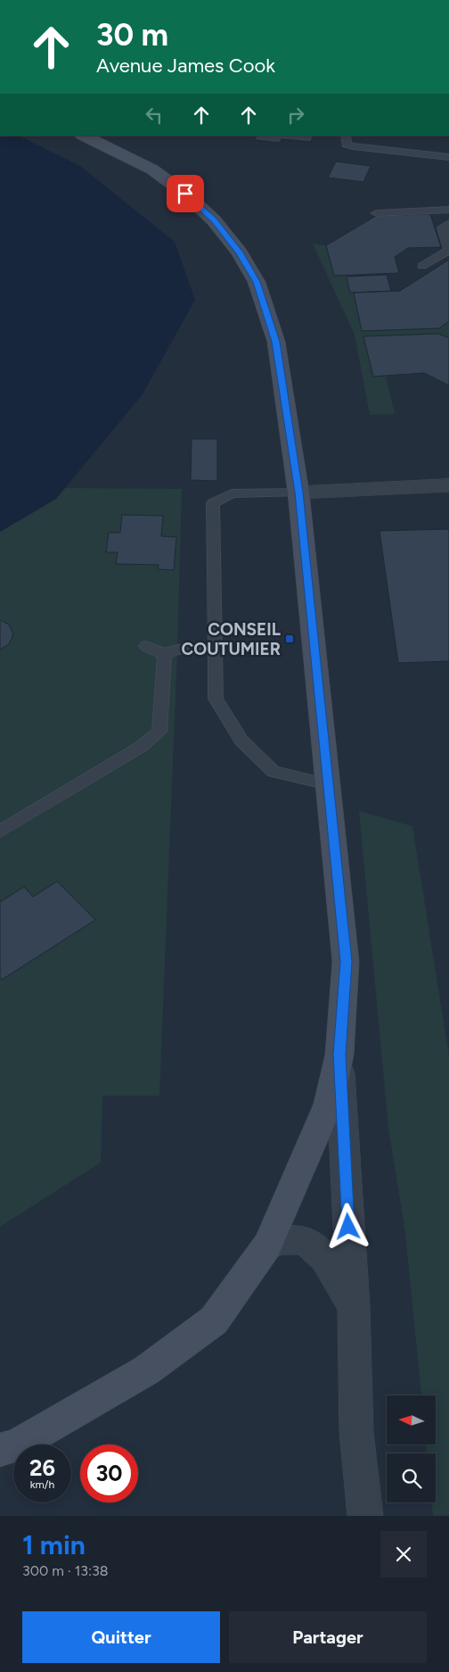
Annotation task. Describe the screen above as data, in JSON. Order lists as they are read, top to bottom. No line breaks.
{"places":{"transit":["CONSEIL COUTUMIER"]},"north":"left","page":{"turn":["30 m","Avenue James Cook"],"speed":"26 km/h","limit":"30","heading":["1 min","300 m · 13:38"],"buttons":["Quitter","Partager"]}}
